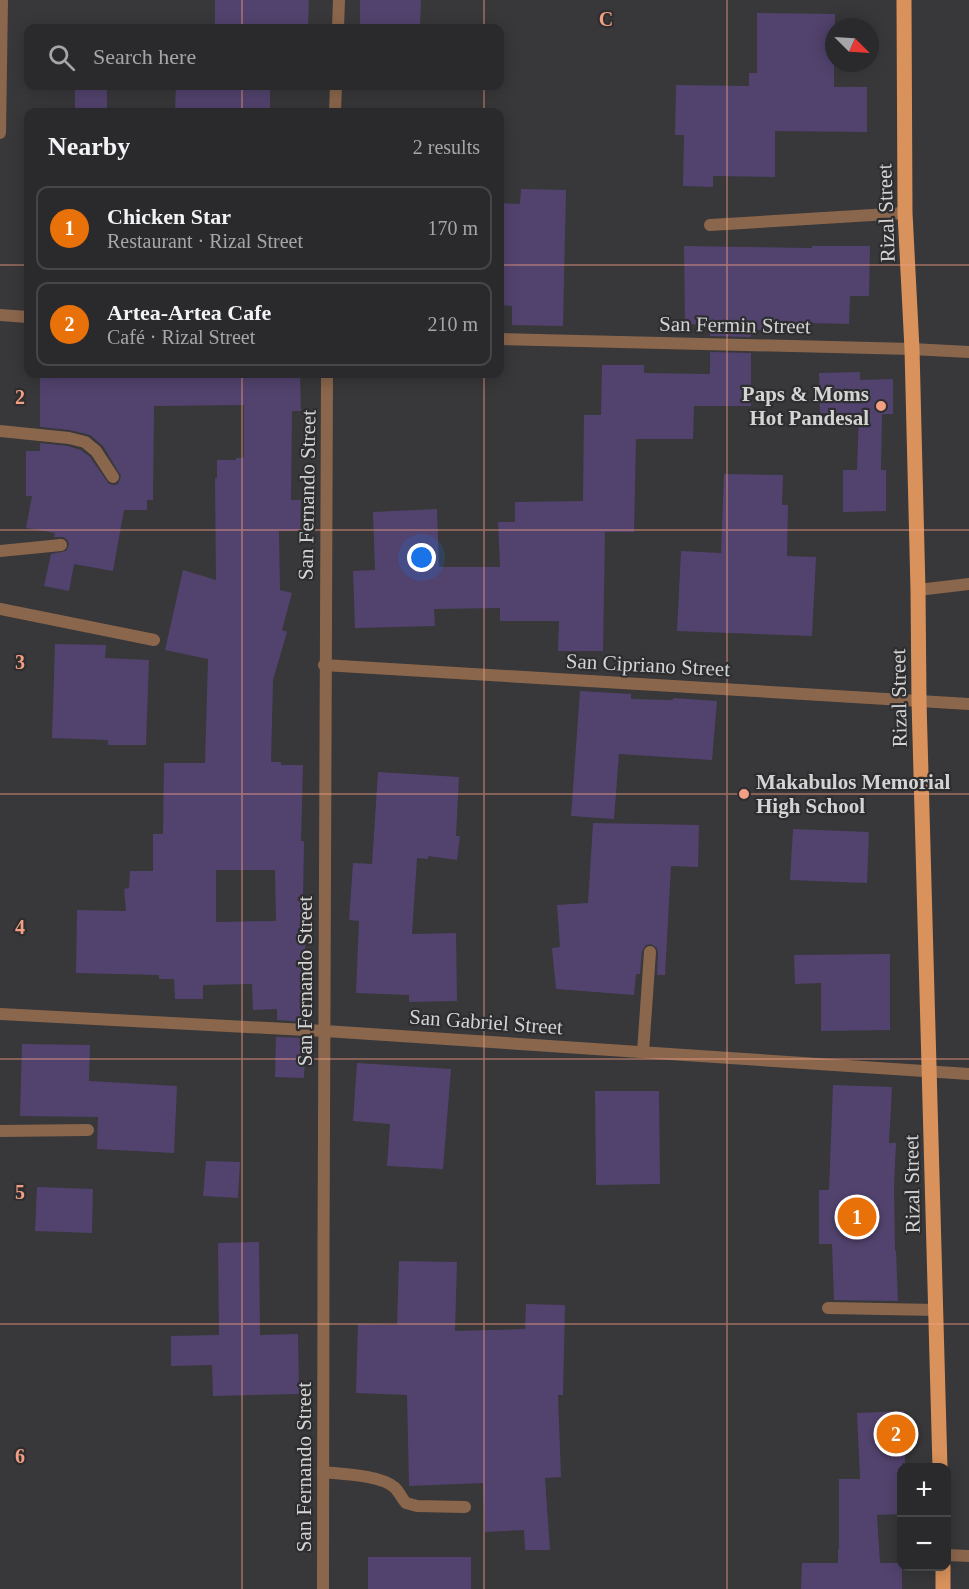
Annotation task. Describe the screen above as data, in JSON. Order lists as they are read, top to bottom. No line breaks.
{"streets":{"main road":["Rizal Street"],"street":["San Fermin Street","San Fernando Street","San Cipriano Street","San Gabriel Street"]},"crossings":[["Rizal Street","San Fermin Street"],["Rizal Street","San Cipriano Street"],["Rizal Street","San Gabriel Street"],["San Fernando Street","San Cipriano Street"],["San Fernando Street","San Gabriel Street"]],"places":["Paps & Moms Hot Pandesal","Makabulos Memorial High School"],"north":"bottom right","page":{"search":"Search here","heading":["Nearby","2 results"],"list":[{"mark":"1","name":"Chicken Star","note":"Restaurant · Rizal Street","value":"170 m"},{"mark":"2","name":"Artea-Artea Cafe","note":"Café · Rizal Street","value":"210 m"}],"pins":["1","2"],"map_buttons":["+","−"]},"grid":{"columns":["C"],"rows":["2","3","4","5","6"]}}
